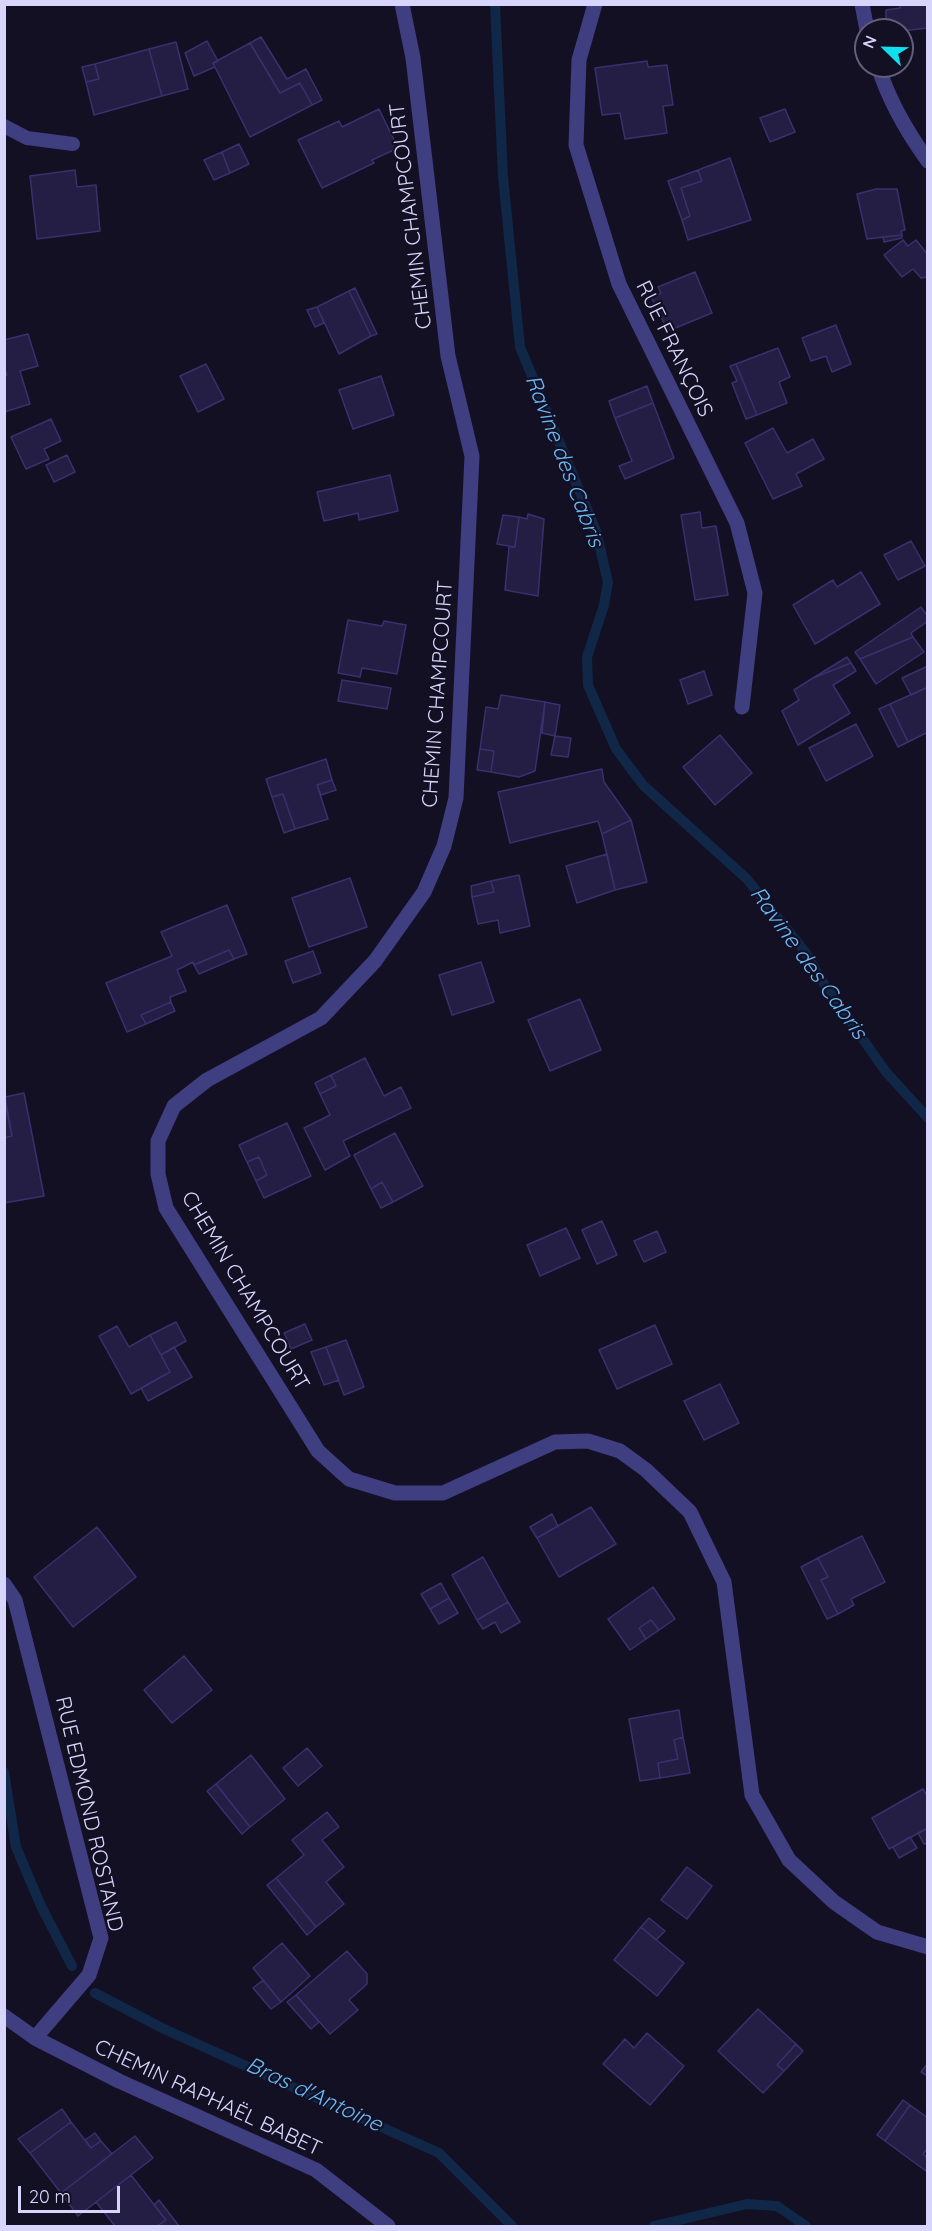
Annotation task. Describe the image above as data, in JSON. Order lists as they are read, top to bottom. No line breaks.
{"streets":{"street":["CHEMIN CHAMPCOURT","RUE FRANÇOIS","RUE EDMOND ROSTAND","CHEMIN RAPHAËL BABET"]},"crossings":[["RUE EDMOND ROSTAND","CHEMIN RAPHAËL BABET"]],"water":["Ravine des Cabris","Bras d'Antoine"],"scale_bar":"20 m","north":"top left"}
